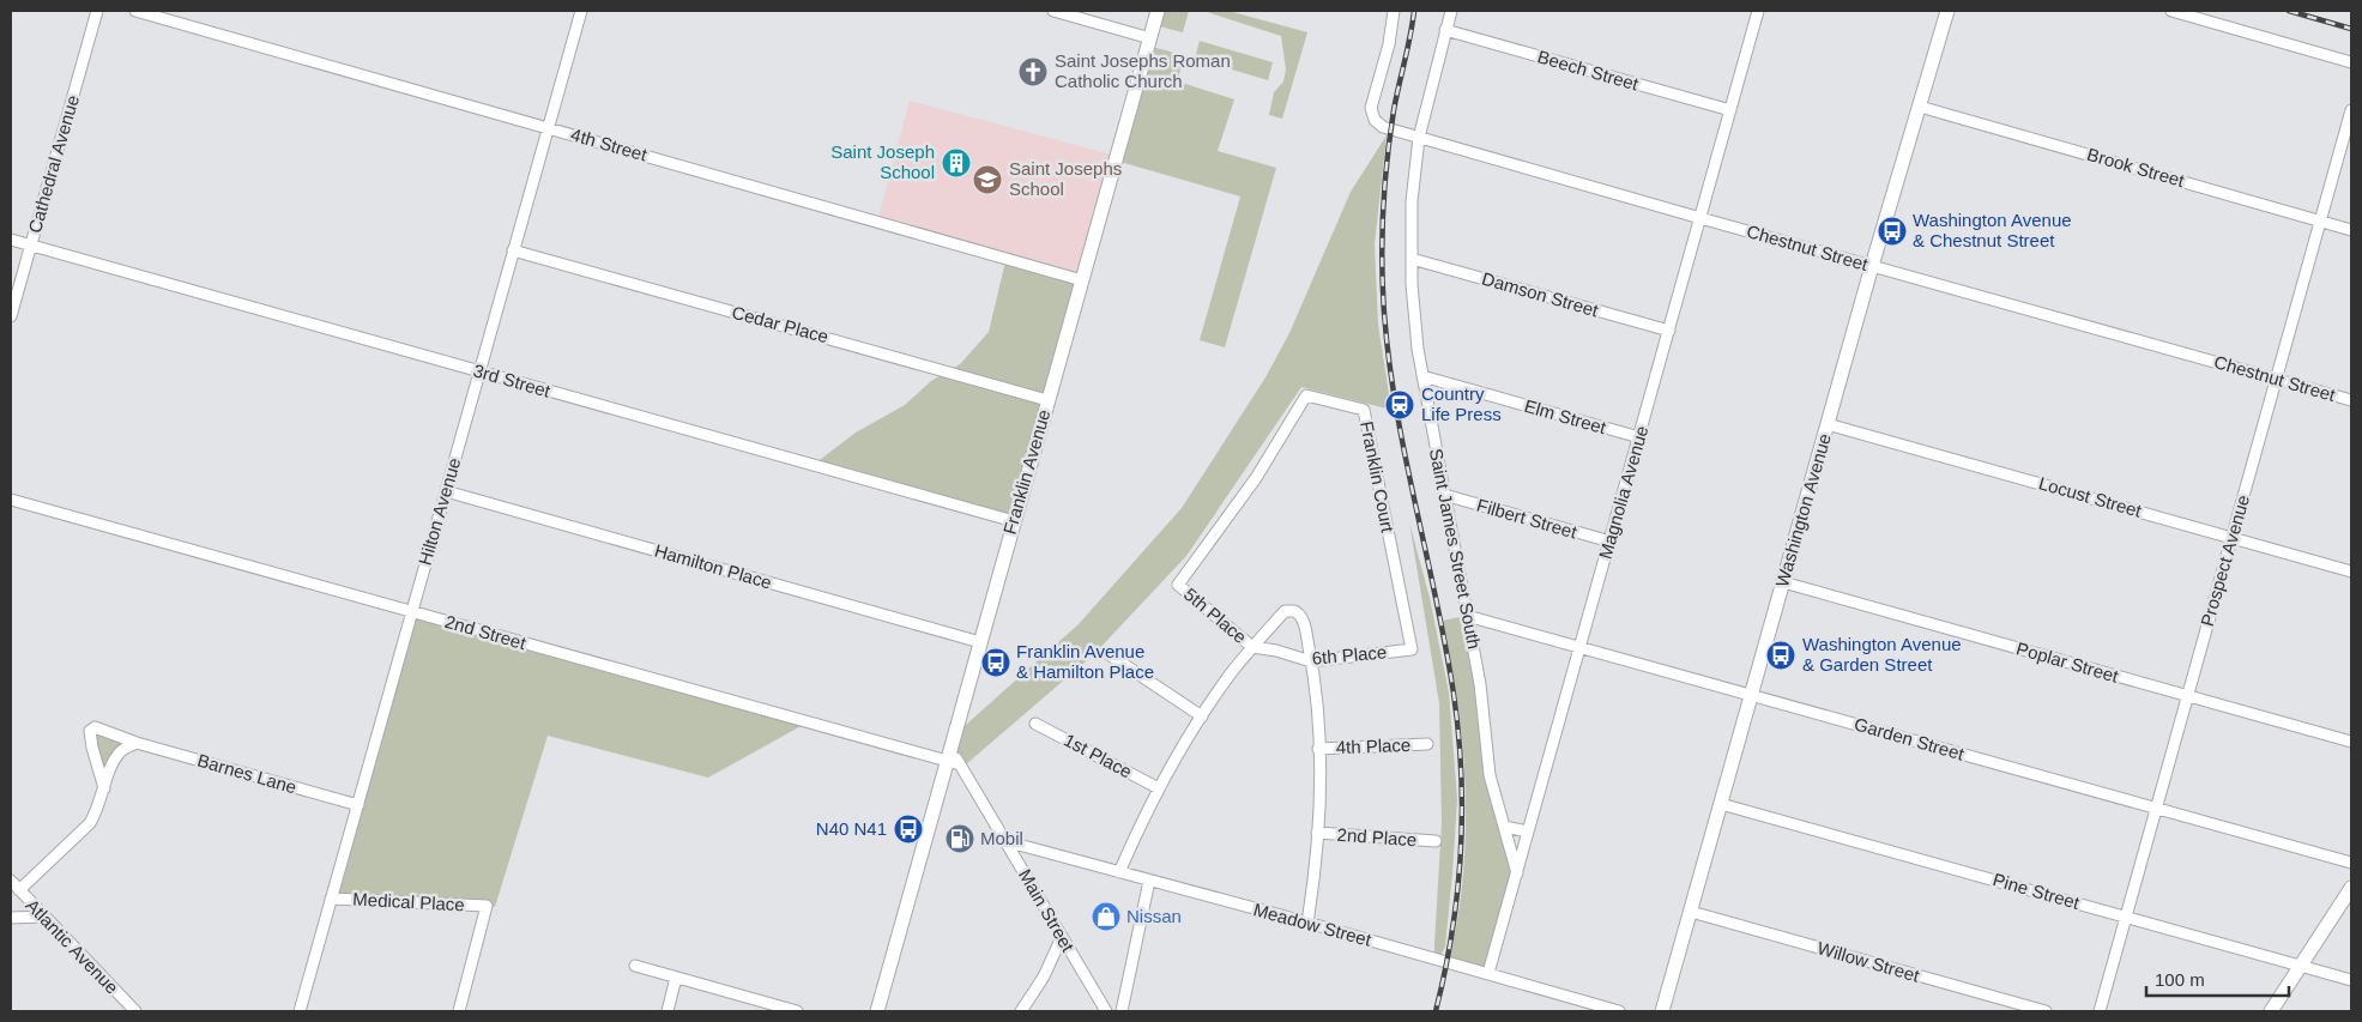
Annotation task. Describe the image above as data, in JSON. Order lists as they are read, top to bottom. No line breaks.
{"streets":{"main road":["Franklin Avenue","Washington Avenue"],"street":["Beech Street","4th Street","Cathedral Avenue","Brook Street","Chestnut Street","Damson Street","Cedar Place","3rd Street","Elm Street","Franklin Court","Magnolia Avenue","Locust Street","Hilton Avenue","Filbert Street","Saint James Street South","Prospect Avenue","Hamilton Place","5th Place","2nd Street","6th Place","Poplar Street","Garden Street","4th Place","1st Place","Barnes Lane","2nd Place","Pine Street","Medical Place","Main Street","Meadow Street","Atlantic Avenue","Willow Street"]},"crossings":[["Beech Street","Magnolia Avenue"],["Beech Street","Saint James Street South"],["4th Street","Franklin Avenue"],["4th Street","Hilton Avenue"],["Cathedral Avenue","3rd Street"],["Brook Street","Washington Avenue"],["Brook Street","Prospect Avenue"],["Chestnut Street","Magnolia Avenue"],["Chestnut Street","Washington Avenue"],["Chestnut Street","Saint James Street South"],["Chestnut Street","Prospect Avenue"],["Damson Street","Magnolia Avenue"],["Damson Street","Saint James Street South"],["Cedar Place","Franklin Avenue"],["Cedar Place","Hilton Avenue"],["3rd Street","Franklin Avenue"],["3rd Street","Hilton Avenue"],["Elm Street","Magnolia Avenue"],["Elm Street","Saint James Street South"],["Franklin Avenue","Hamilton Place"],["Franklin Avenue","2nd Street"],["Franklin Avenue","Main Street"],["Franklin Court","5th Place"],["Franklin Court","6th Place"],["Magnolia Avenue","Filbert Street"],["Magnolia Avenue","Saint James Street South"],["Magnolia Avenue","Garden Street"],["Magnolia Avenue","Meadow Street"],["Locust Street","Washington Avenue"],["Locust Street","Prospect Avenue"],["Washington Avenue","Poplar Street"],["Washington Avenue","Garden Street"],["Washington Avenue","Pine Street"],["Washington Avenue","Willow Street"],["Hilton Avenue","Hamilton Place"],["Hilton Avenue","2nd Street"],["Hilton Avenue","Barnes Lane"],["Hilton Avenue","Medical Place"],["Filbert Street","Saint James Street South"],["Saint James Street South","Garden Street"],["Prospect Avenue","Poplar Street"],["Prospect Avenue","Garden Street"],["Prospect Avenue","Pine Street"],["5th Place","6th Place"],["2nd Street","Main Street"],["Main Street","Meadow Street"]],"places":{"church":["Saint Josephs Roman Catholic Church"],"building":["Saint Joseph School"],"school or university":["Saint Josephs School"],"bus stop":["Washington Avenue & Chestnut Street","Washington Avenue & Garden Street","Franklin Avenue & Hamilton Place","N40 N41"],"station":["Country Life Press"],"fuel station":["Mobil"],"shop":["Nissan"]},"scale_bar":"100 m"}
